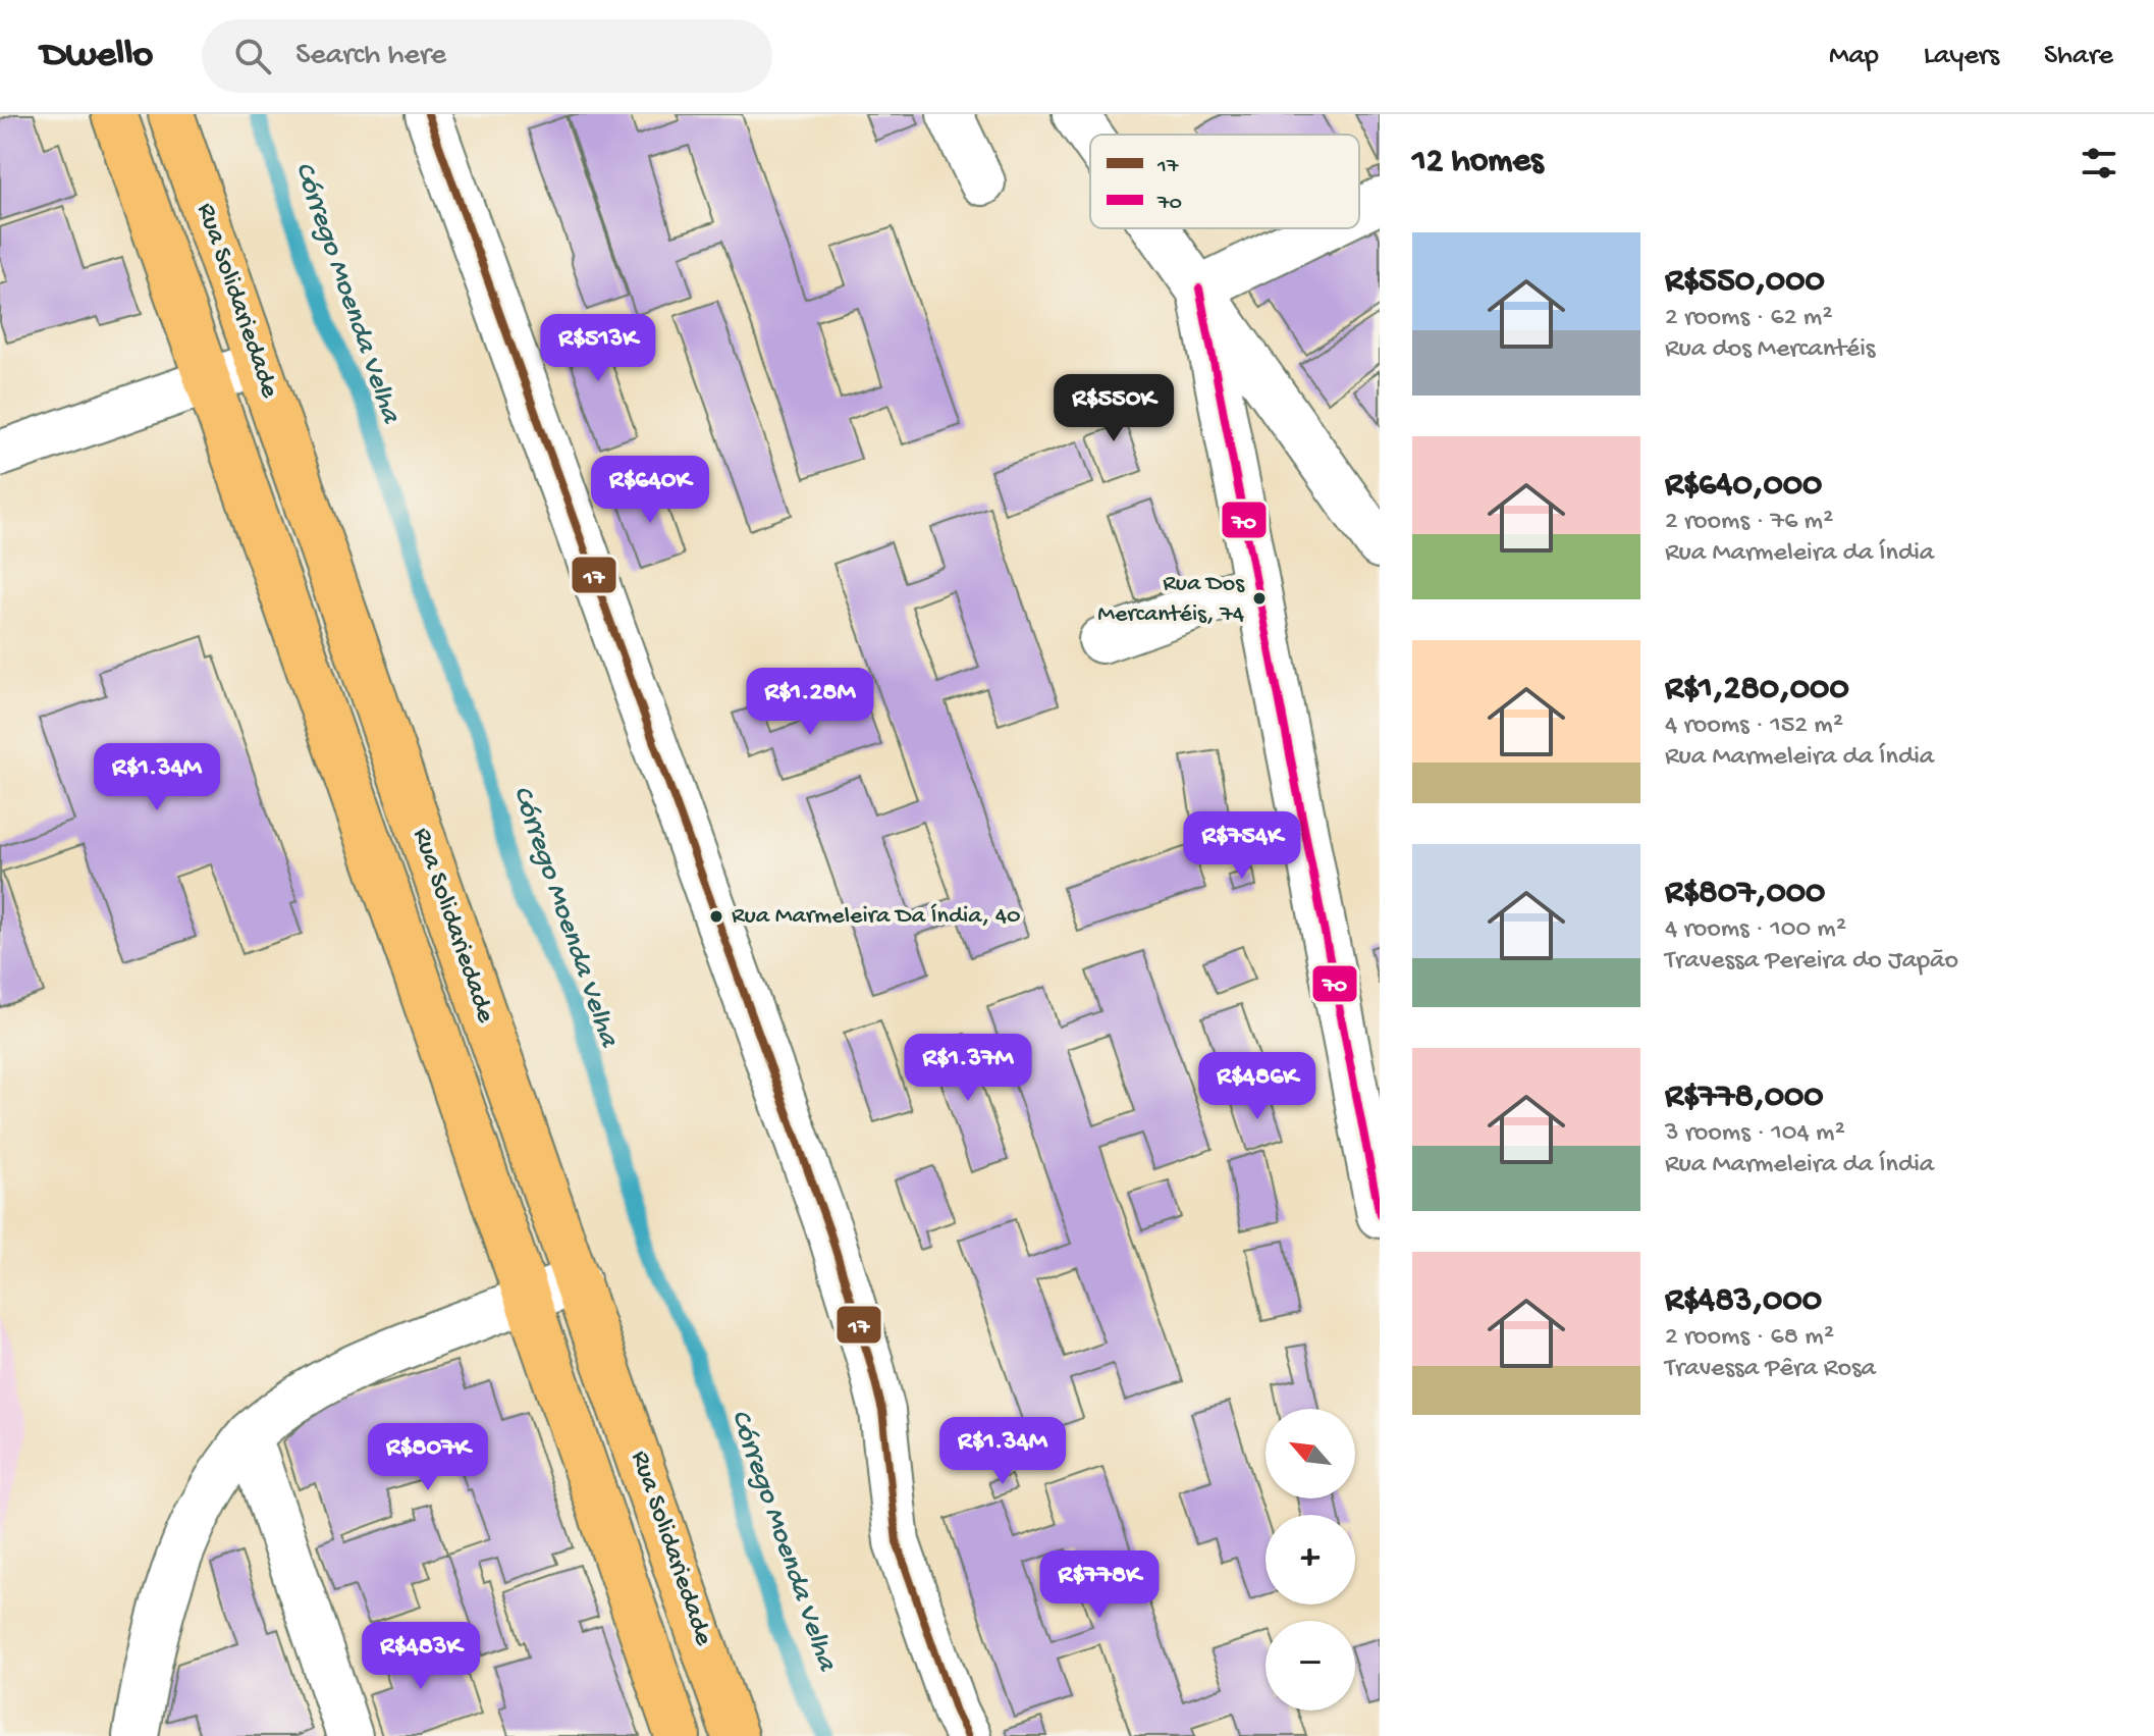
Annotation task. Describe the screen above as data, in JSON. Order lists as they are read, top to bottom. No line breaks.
{"streets":{"main road":["Rua Solidariedade"]},"water":["Córrego Moenda Velha"],"places":["Rua Dos Mercantéis, 74","Rua Marmeleira Da Índia, 40"],"lines":["transit line 17","transit line 70"],"legend":["17","70"],"north":"top left","page":{"header":"Dwello","search":"Search here","nav":["Map","Layers","Share"],"heading":"12 homes","list":[{"name":"R$550,000","note":"2 rooms · 62 m² · Rua dos Mercantéis"},{"name":"R$640,000","note":"2 rooms · 76 m² · Rua Marmeleira da Índia"},{"name":"R$1,280,000","note":"4 rooms · 152 m² · Rua Marmeleira da Índia"},{"name":"R$807,000","note":"4 rooms · 100 m² · Travessa Pereira do Japão"},{"name":"R$778,000","note":"3 rooms · 104 m² · Rua Marmeleira da Índia"},{"name":"R$483,000","note":"2 rooms · 68 m² · Travessa Pêra Rosa"}],"price":["R$513K","R$550K","R$640K","R$1.28M","R$1.34M","R$754K","R$1.37M","R$486K","R$1.34M","R$807K","R$778K","R$483K"],"map_buttons":["+","−"]}}
